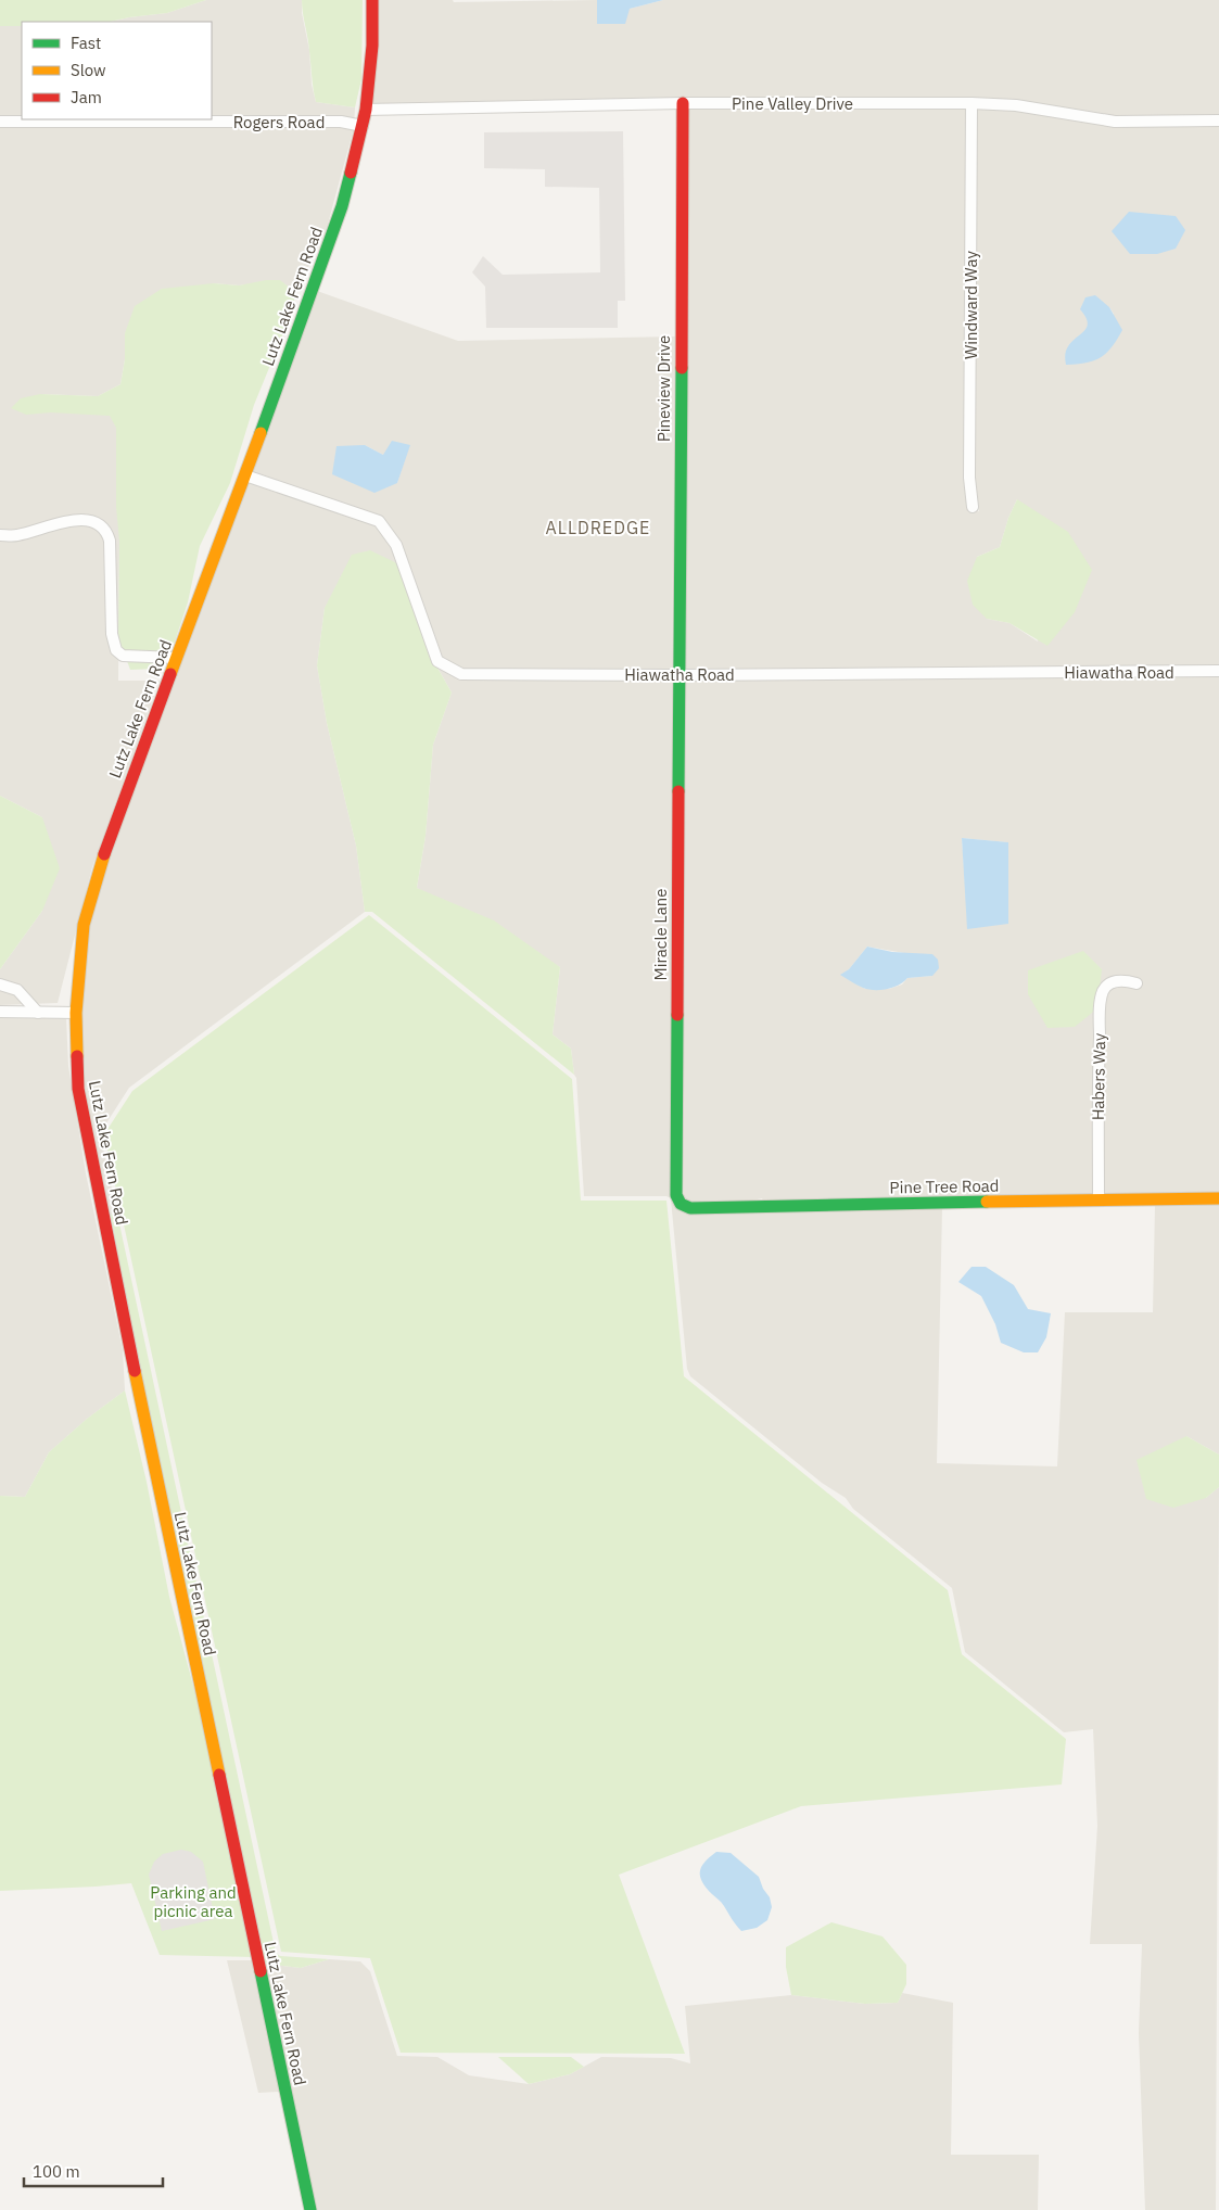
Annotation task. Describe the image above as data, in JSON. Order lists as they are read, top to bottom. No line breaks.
{"streets":{"main road":["Lutz Lake Fern Road","Pineview Drive","Miracle Lane","Pine Tree Road"],"street":["Pine Valley Drive","Rogers Road","Windward Way","Hiawatha Road","Habers Way"]},"crossings":[["Pine Valley Drive","Lutz Lake Fern Road"],["Pine Valley Drive","Windward Way"],["Pine Valley Drive","Pineview Drive"],["Rogers Road","Lutz Lake Fern Road"],["Lutz Lake Fern Road","Hiawatha Road"],["Pineview Drive","Hiawatha Road"],["Pineview Drive","Miracle Lane"],["Hiawatha Road","Miracle Lane"],["Miracle Lane","Pine Tree Road"],["Habers Way","Pine Tree Road"]],"districts":["ALLDREDGE"],"parks":["Parking and picnic area"],"legend":["Fast","Slow","Jam"],"scale_bar":"100 m"}
